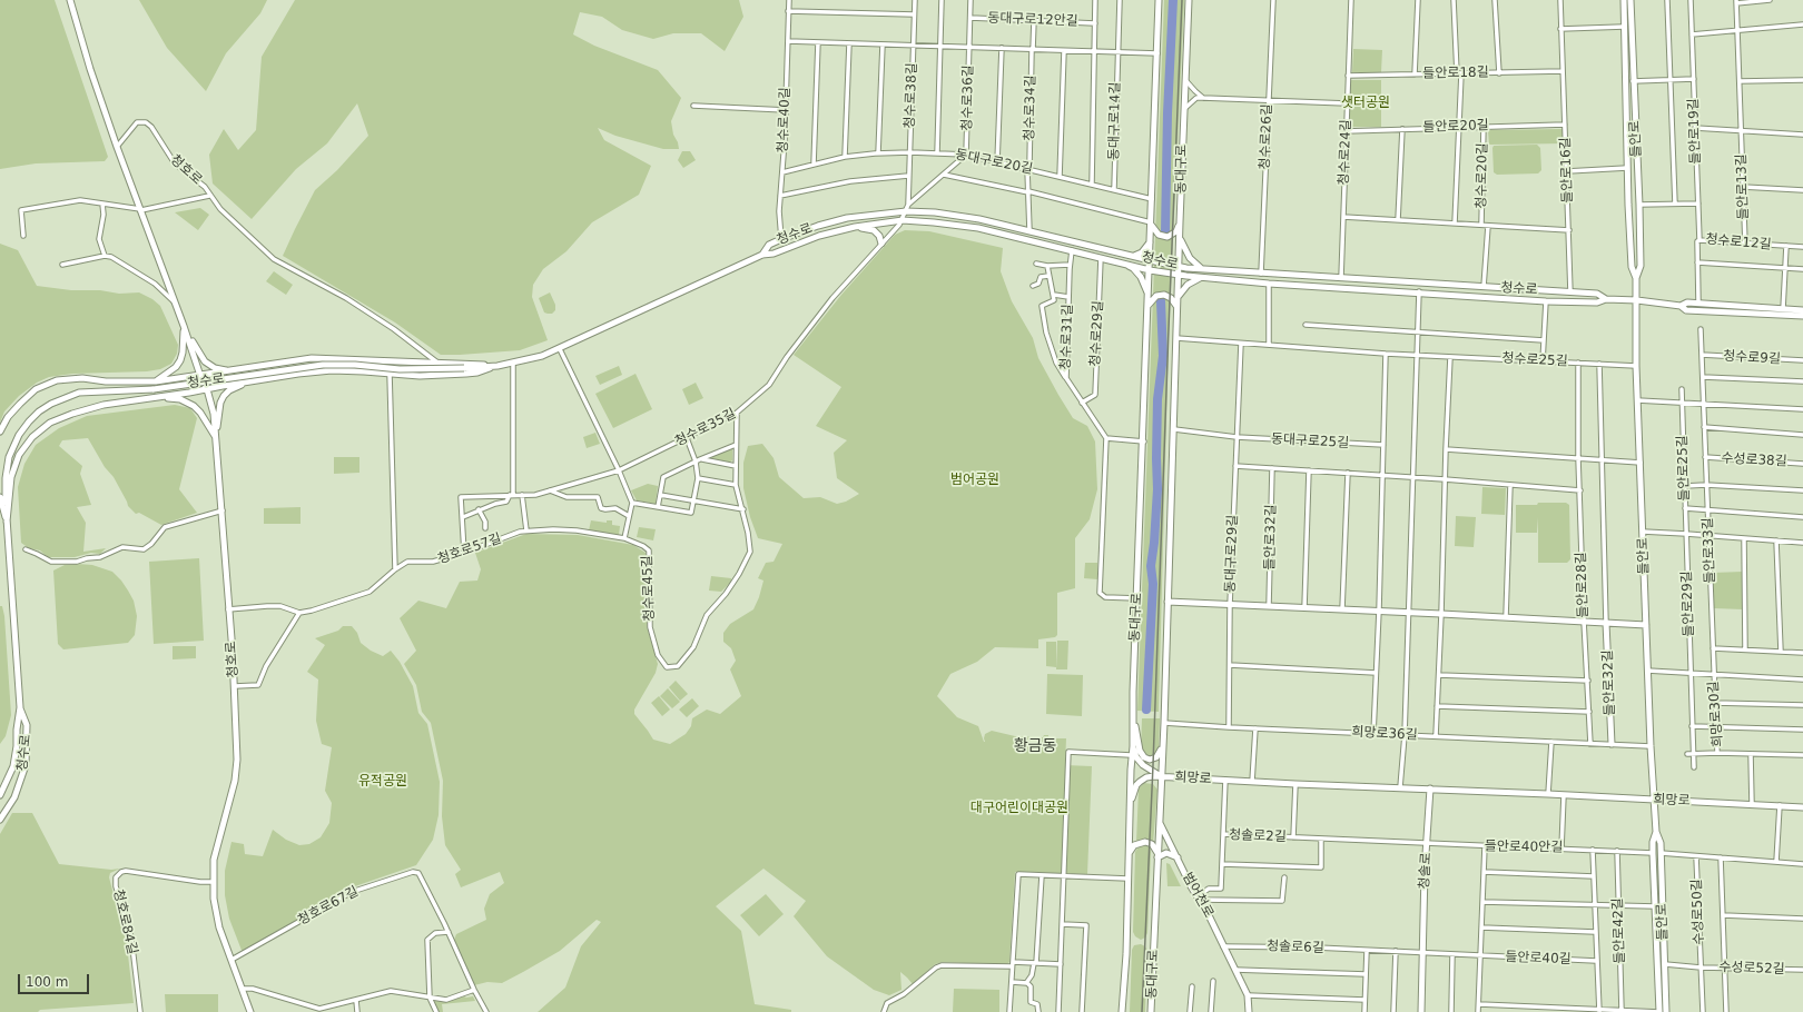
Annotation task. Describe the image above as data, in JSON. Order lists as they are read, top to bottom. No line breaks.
{"streets":{"main road":["들안로","동대구로","청호로","청수로","들안로32길","동대구로29길","희망로","청솔로","범어천로"],"street":["동대구로12안길","들안로18길","청수로38길","청수로36길","청수로34길","청수로40길","동대구로14길","들안로20길","들안로19길","청수로26길","청수로24길","동대구로20길","들안로16길","청수로20길","들안로13길","청수로12길","청수로29길","청수로31길","청수로9길","청수로25길","청수로35길","동대구로25길","수성로38길","들안로25길","청호로57길","들안로33길","들안로28길","청수로45길","들안로29길","희망로30길","희망로36길","청솔로2길","들안로40안길","청호로67길","수성로50길","청호로84길","들안로42길","청솔로6길","들안로40길","수성로52길"]},"crossings":[["동대구로12안길","청수로36길"],["동대구로12안길","동대구로14길"],["들안로18길","청수로24길"],["들안로18길","들안로16길"],["들안로18길","청수로20길"],["청수로38길","동대구로20길"],["청수로36길","동대구로20길"],["청수로34길","동대구로20길"],["청수로34길","청수로"],["청수로40길","동대구로20길"],["청수로40길","청수로"],["동대구로14길","동대구로20길"],["들안로20길","청수로24길"],["들안로20길","들안로16길"],["들안로20길","청수로20길"],["들안로19길","청수로12길"],["청수로26길","청수로"],["들안로","들안로16길"],["들안로","청수로"],["들안로","희망로"],["들안로","수성로52길"],["청수로24길","청수로20길"],["청수로24길","청수로"],["동대구로20길","동대구로"],["동대구로","청수로"],["동대구로","동대구로25길"],["동대구로","동대구로29길"],["동대구로","희망로"],["동대구로","범어천로"],["청호로","청수로"],["청호로","청호로57길"],["청호로","청호로67길"],["청호로","청호로84길"],["청수로20길","청수로"],["들안로13길","청수로12길"],["청수로","청수로12길"],["청수로","청수로29길"],["청수로","청수로31길"],["청수로","청수로25길"],["청수로","청수로35길"],["청수로29길","청수로31길"],["청수로25길","들안로28길"],["청수로35길","청호로57길"],["청수로35길","청수로45길"],["동대구로25길","동대구로29길"],["수성로38길","들안로25길"],["수성로38길","들안로33길"],["들안로25길","들안로29길"],["들안로32길","들안로28길"],["청호로57길","청수로45길"],["들안로33길","희망로30길"],["희망로","청솔로2길"],["희망로","청솔로"],["청솔로2길","들안로40안길"],["청솔로2길","청솔로"],["청솔로2길","범어천로"],["들안로40안길","청솔로"],["청솔로","청솔로6길"],["범어천로","청솔로6길"],["수성로50길","수성로52길"]],"districts":["황금동"],"parks":["샛터공원","범어공원","유적공원","대구어린이대공원"],"scale_bar":"100 m"}
